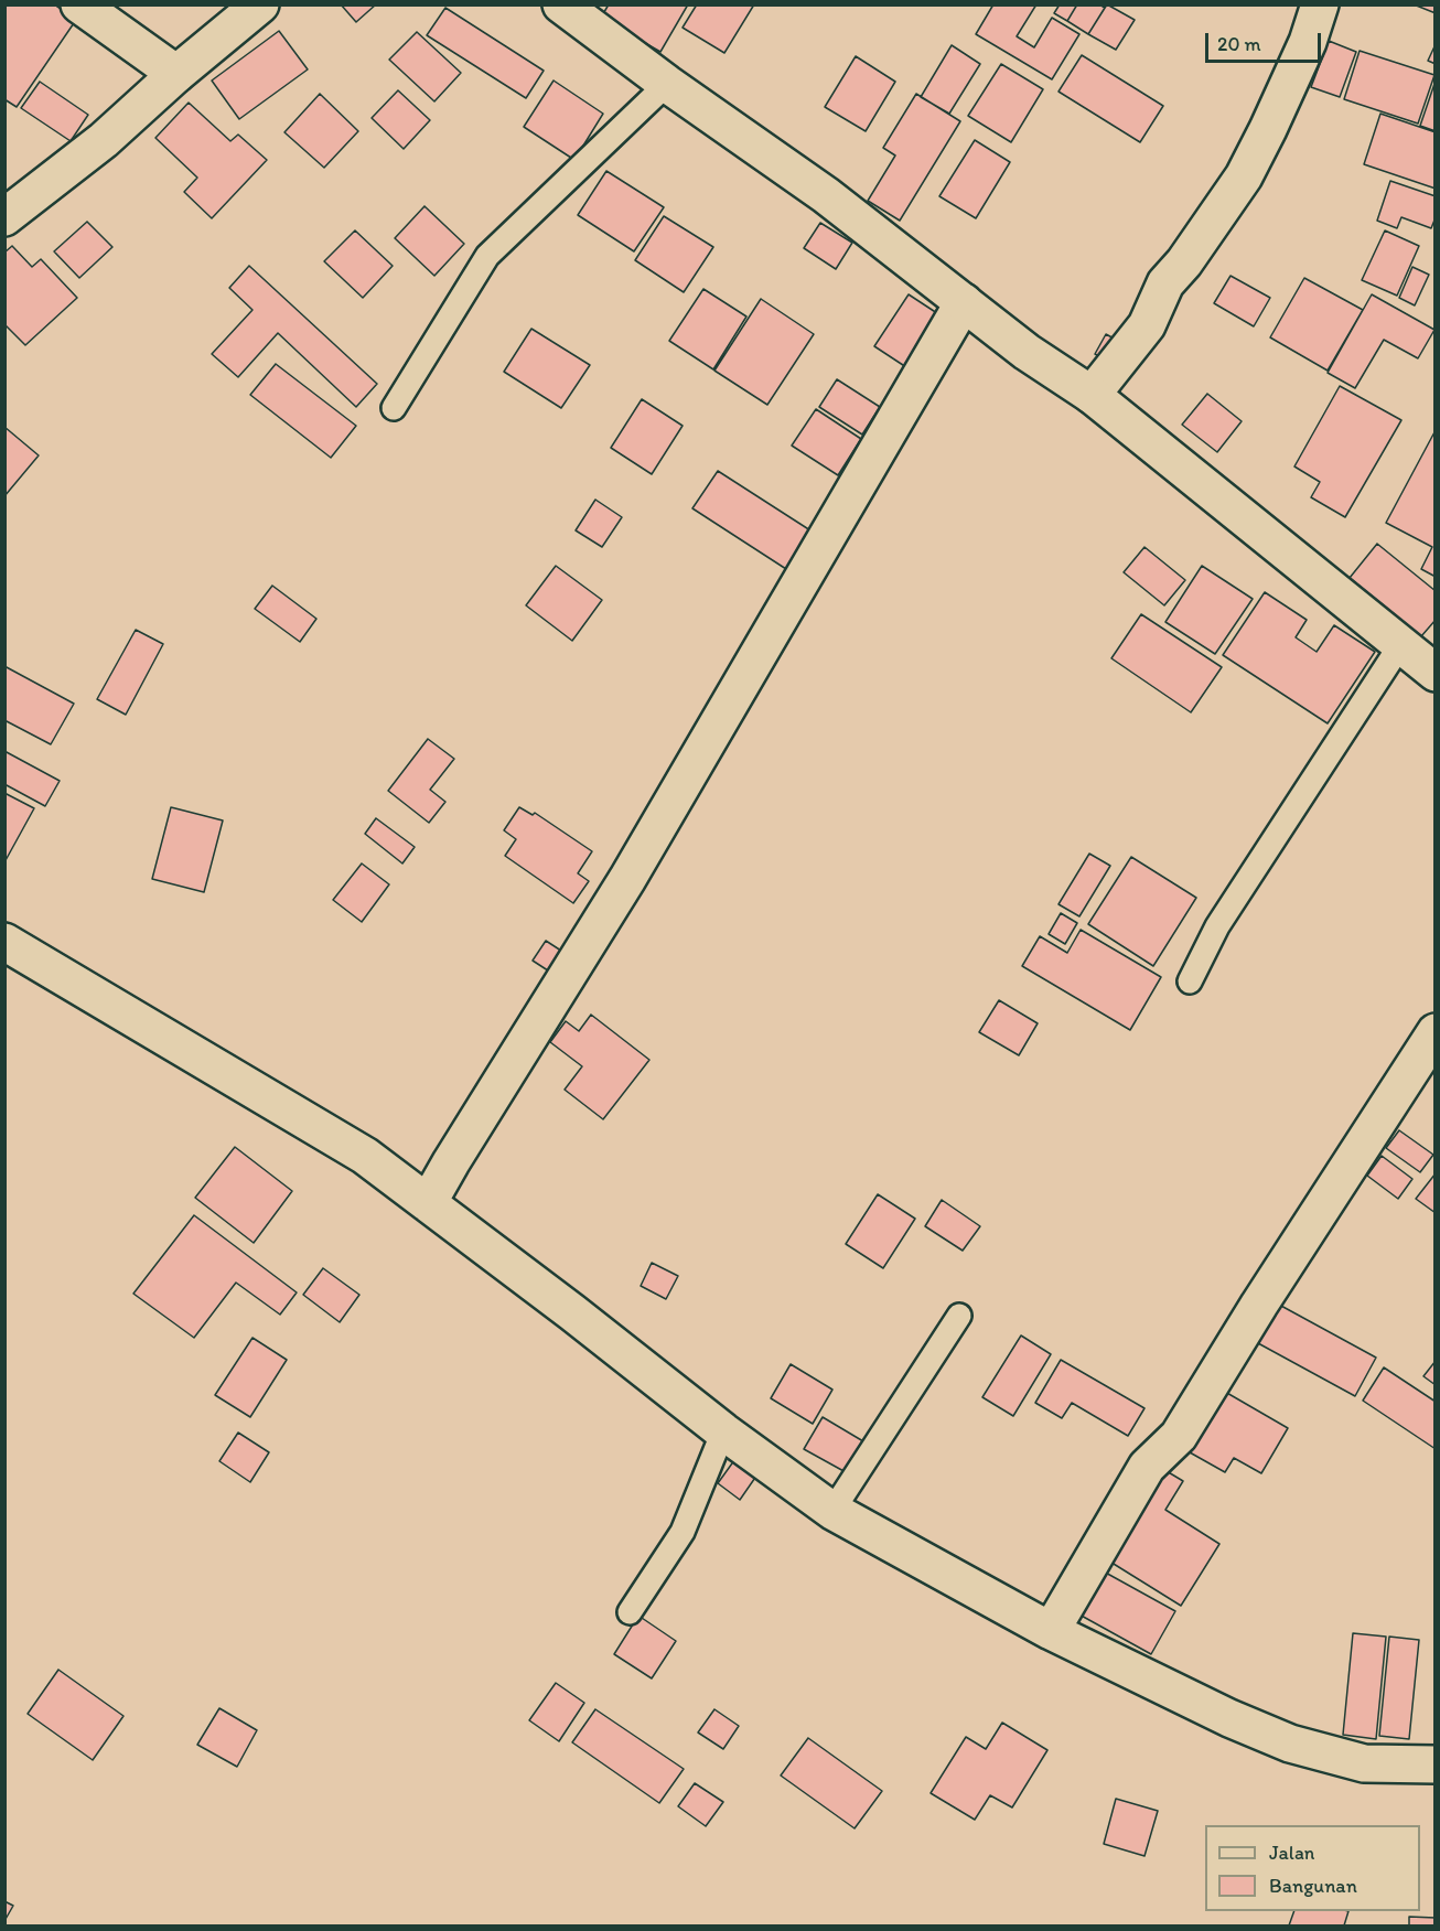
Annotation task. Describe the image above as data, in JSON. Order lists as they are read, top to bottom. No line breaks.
{"legend":["Jalan","Bangunan"],"scale_bar":"20 m"}
